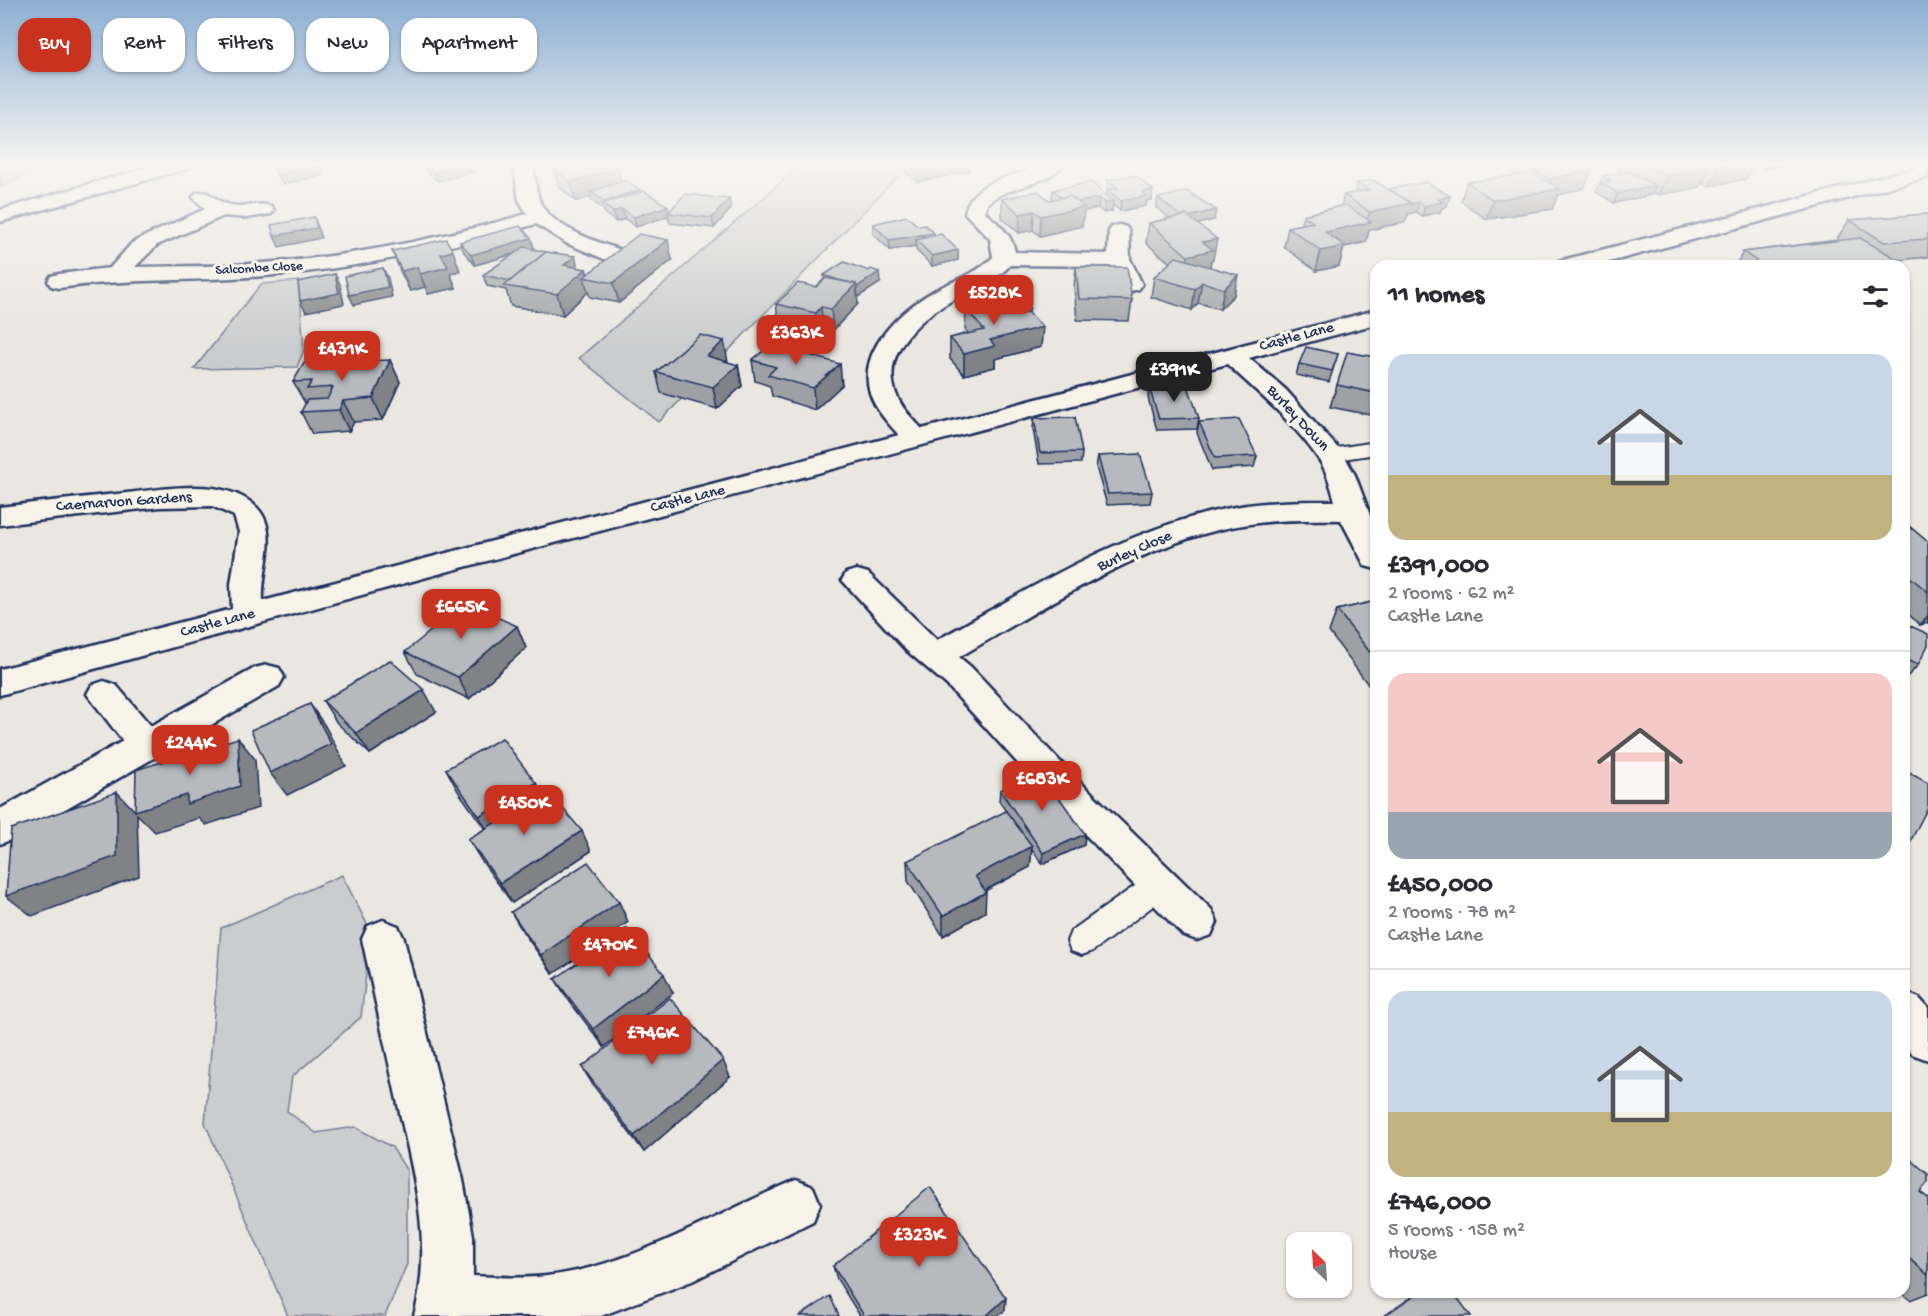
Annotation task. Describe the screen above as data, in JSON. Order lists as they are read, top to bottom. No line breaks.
{"streets":{"street":["Salcombe Close","Castle Lane","Burley Down","Caernarvon Gardens","Burley Close"]},"crossings":[["Castle Lane","Burley Down"],["Castle Lane","Caernarvon Gardens"],["Burley Down","Burley Close"]],"north":"top left","page":{"chip":["Buy","Rent","Filters","New","Apartment"],"heading":"11 homes","price":["£528K","£363K","£431K","£391K","£665K","£244K","£683K","£450K","£470K","£746K","£323K"],"list":[{"name":"£391,000","note":"2 rooms · 62 m² · Castle Lane"},{"name":"£450,000","note":"2 rooms · 78 m² · Castle Lane"},{"name":"£746,000","note":"5 rooms · 158 m² · House"}]}}
